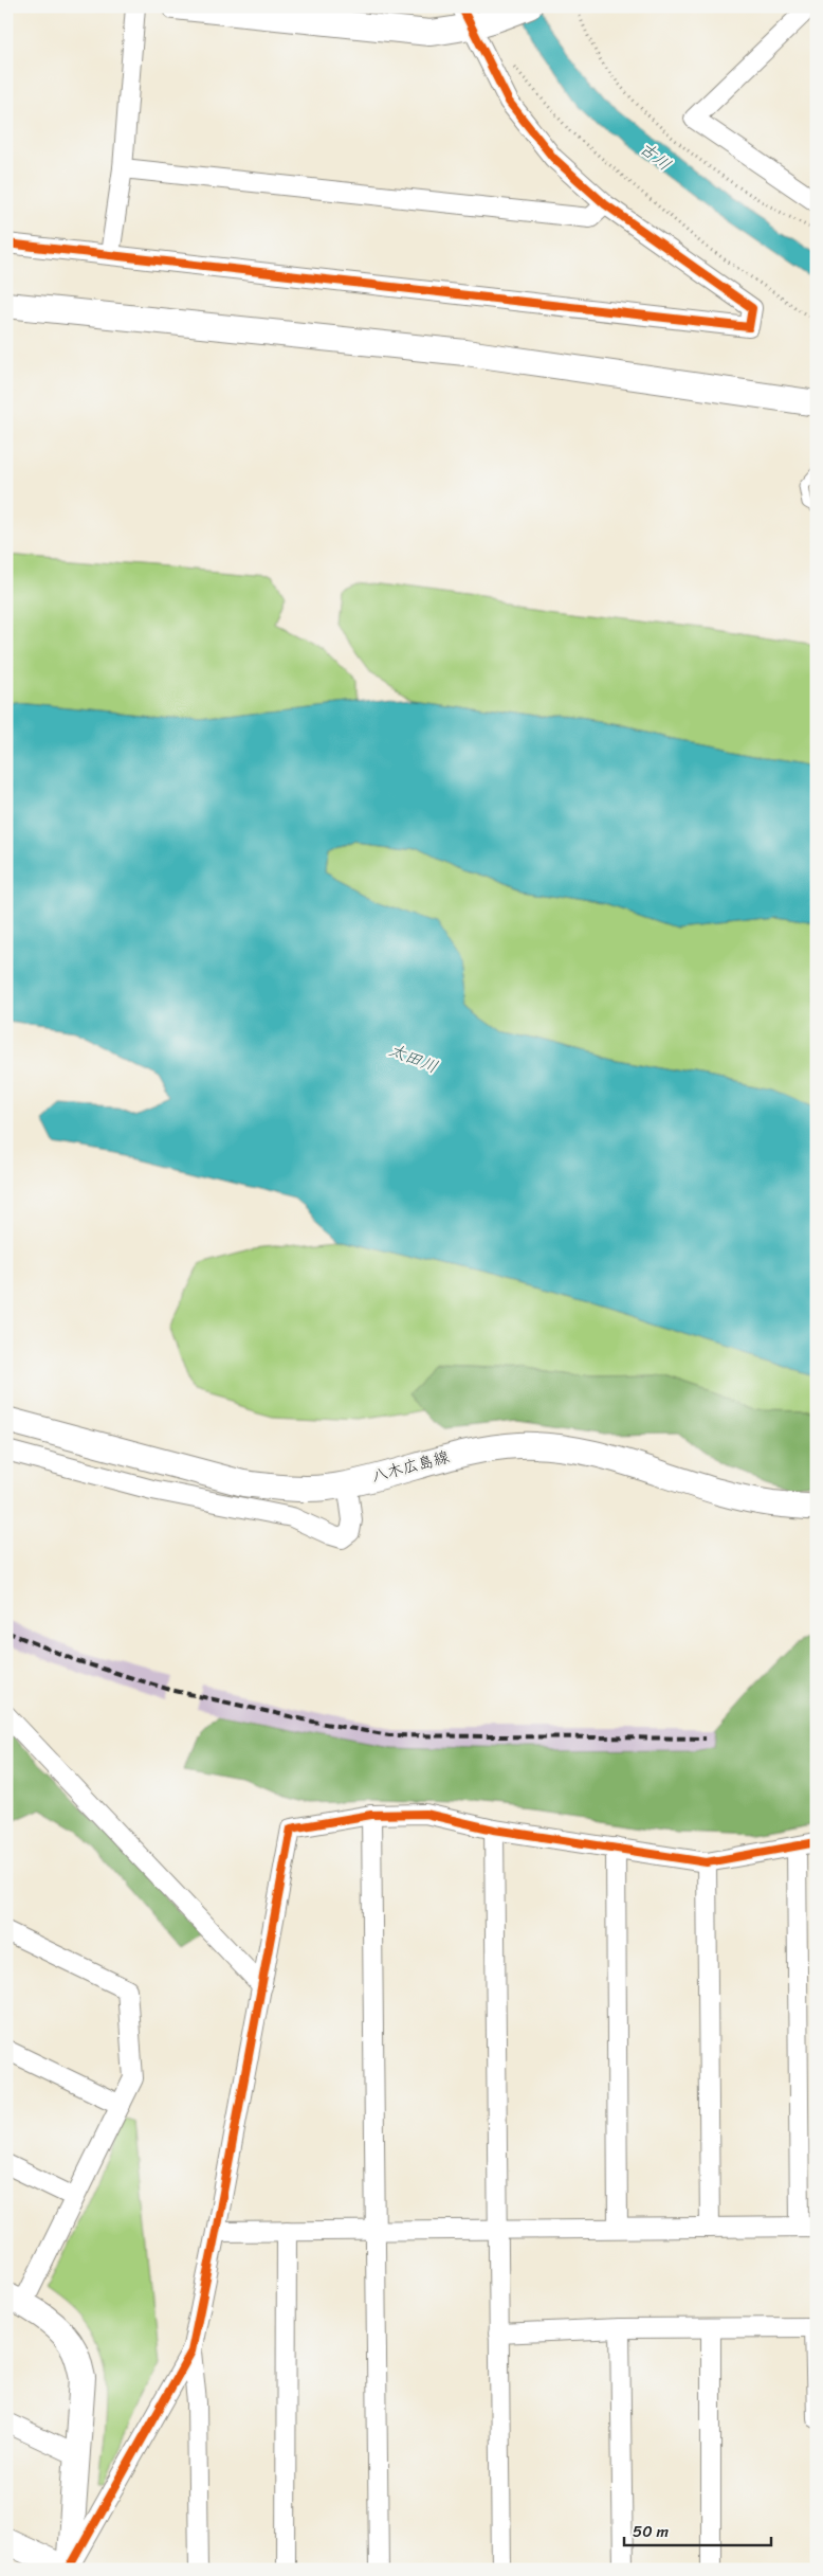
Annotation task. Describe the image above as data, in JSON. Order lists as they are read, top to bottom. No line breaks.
{"streets":{"street":["八木広島線"]},"water":["古川","太田川"],"scale_bar":"50 m"}
